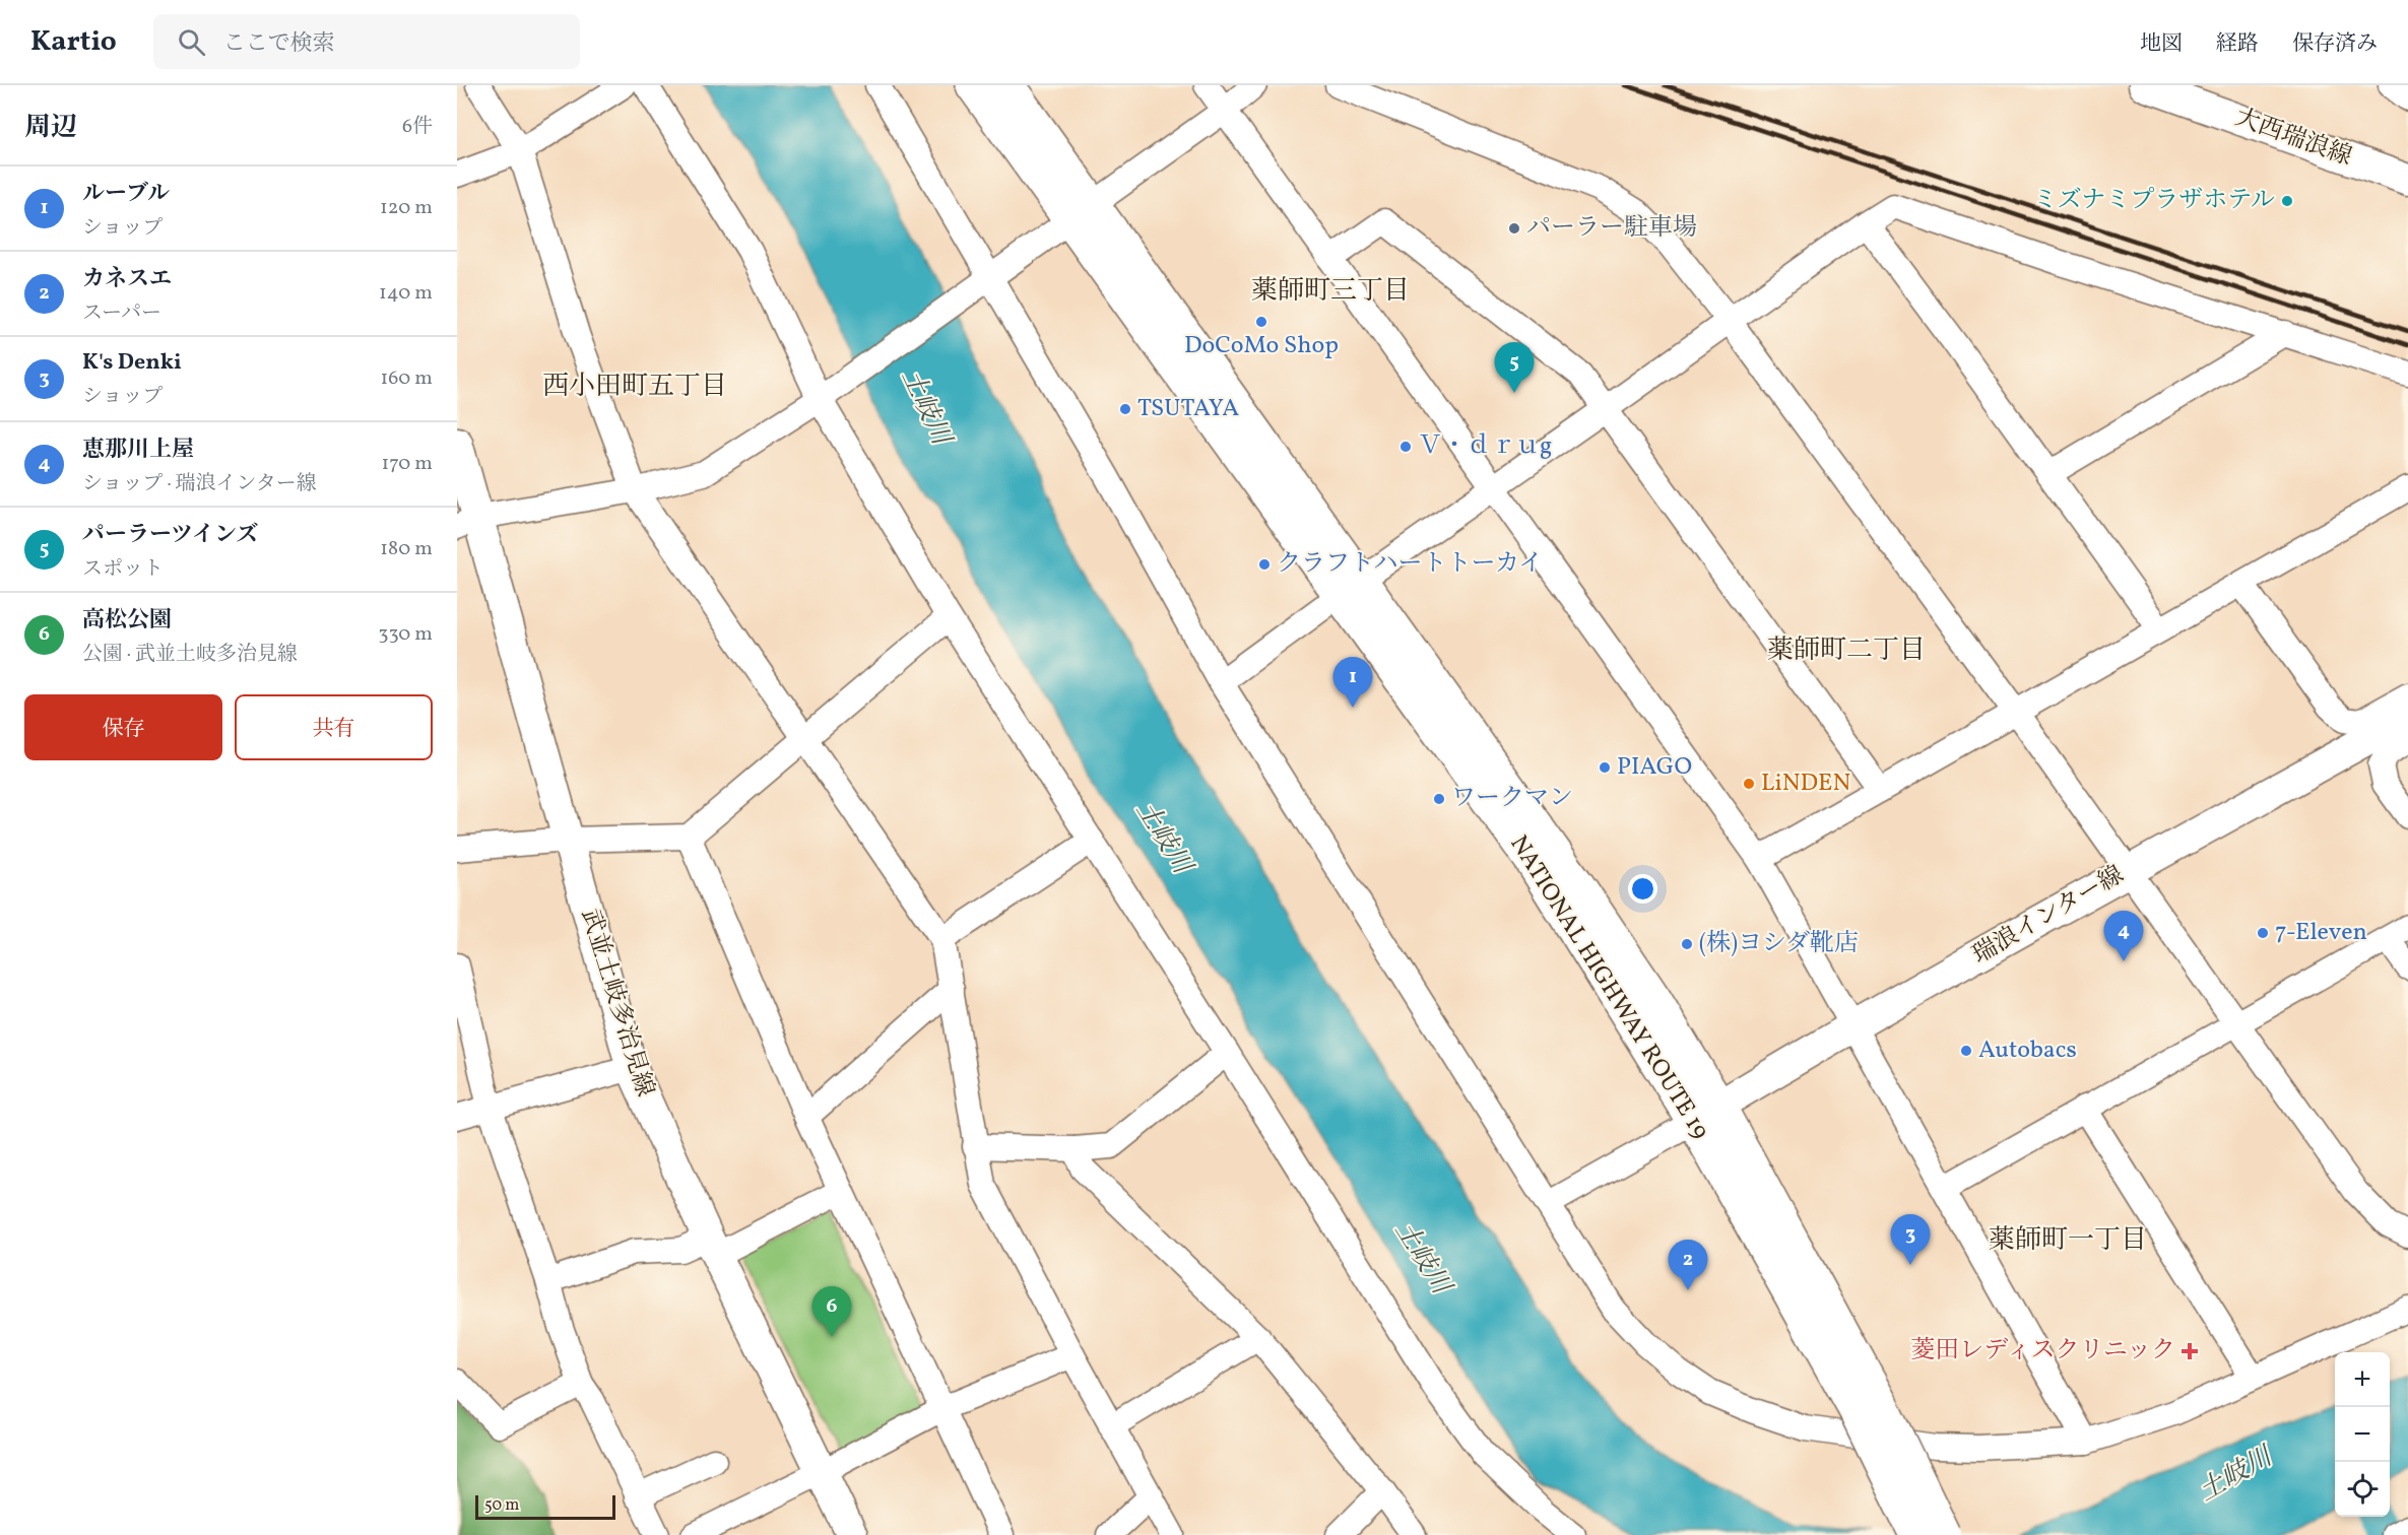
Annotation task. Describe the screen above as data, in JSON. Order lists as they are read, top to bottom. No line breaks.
{"streets":{"highway":["NATIONAL HIGHWAY ROUTE 19"],"main road":["大西瑞浪線","瑞浪インター線","武並土岐多治見線"]},"crossings":[["瑞浪インター線","NATIONAL HIGHWAY ROUTE 19"]],"districts":["薬師町三丁目","西小田町五丁目","薬師町二丁目","薬師町一丁目"],"water":["土岐川"],"places":{"other":["ミズナミプラザホテル","パーラー駐車場","DoCoMo Shop","TSUTAYA","Ｖ・ｄｒｕg","クラフトハートトーカイ","PIAGO","LiNDEN","ワークマン","7-Eleven","(株)ヨシダ靴店","Autobacs"],"health":["菱田レディスクリニック"]},"scale_bar":"50 m","page":{"header":"Kartio","search":"ここで検索","nav":["地図","経路","保存済み"],"heading":["周辺","6件"],"list":[{"mark":"1","name":"ルーブル","note":"ショップ","value":"120 m"},{"mark":"2","name":"カネスエ","note":"スーパー","value":"140 m"},{"mark":"3","name":"K's Denki","note":"ショップ","value":"160 m"},{"mark":"4","name":"恵那川上屋","note":"ショップ · 瑞浪インター線","value":"170 m"},{"mark":"5","name":"パーラーツインズ","note":"スポット","value":"180 m"},{"mark":"6","name":"高松公園","note":"公園 · 武並土岐多治見線","value":"330 m"}],"pins":["5","1","4","3","2","6"],"buttons":["保存","共有"],"map_buttons":["+","−"],"scale":"50 m"}}
